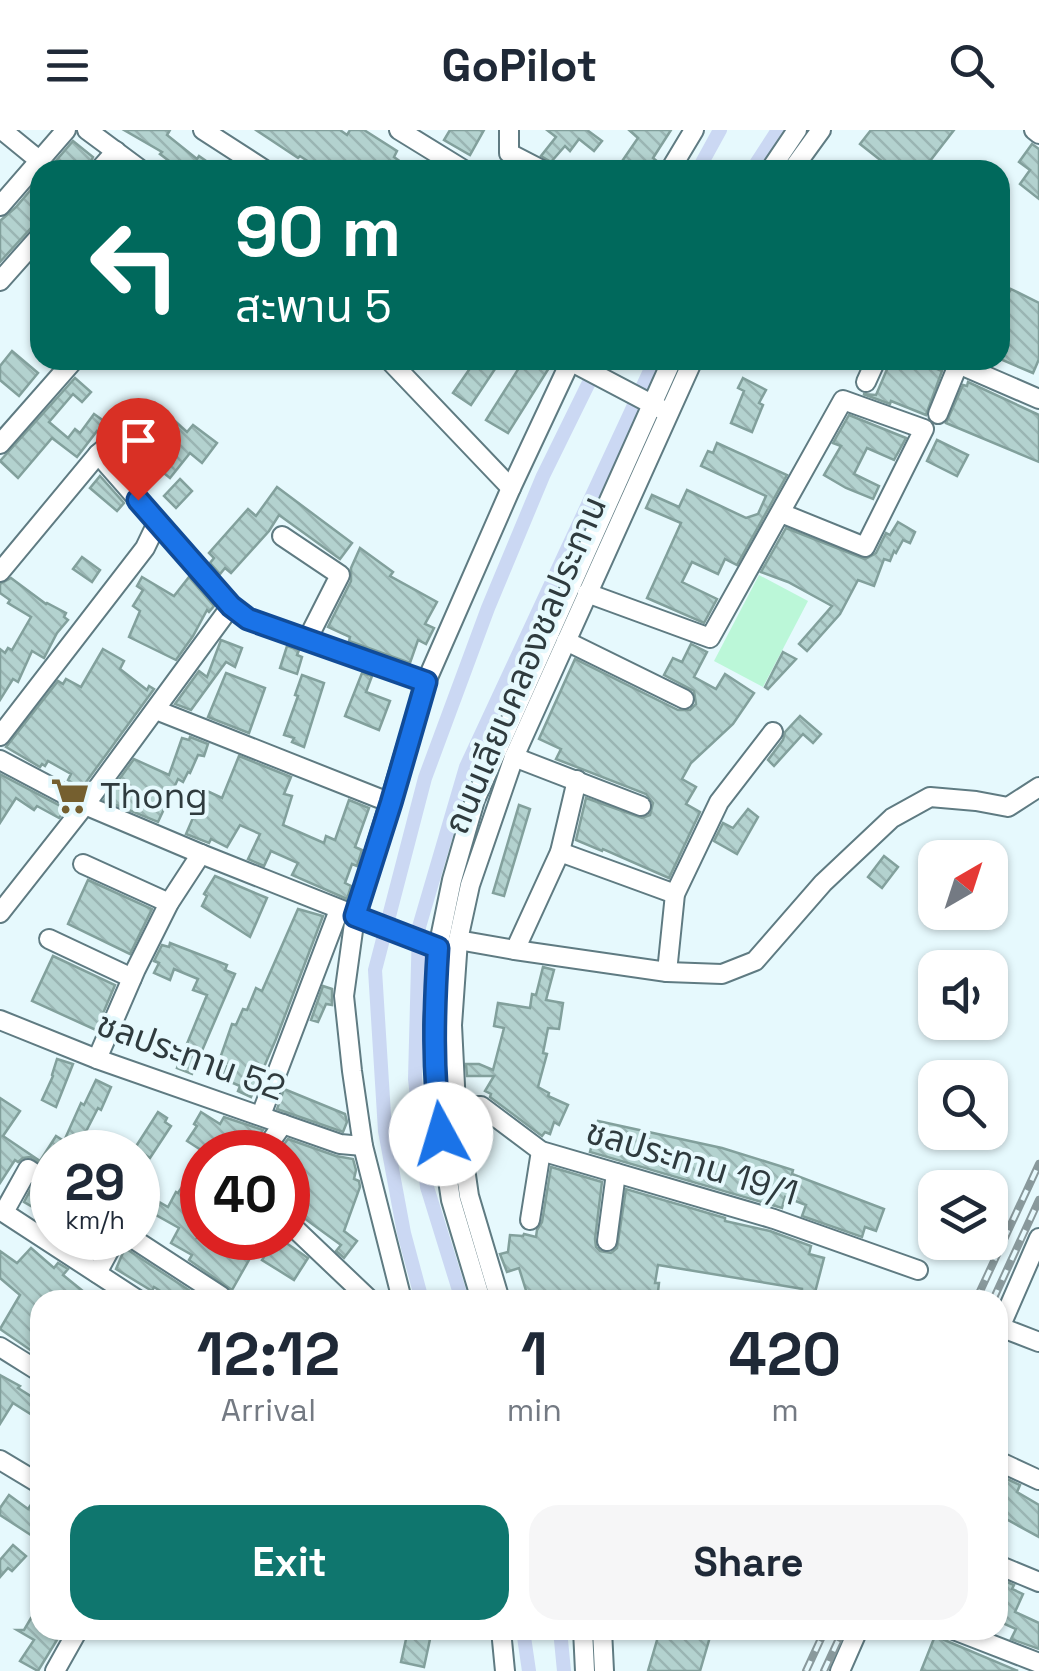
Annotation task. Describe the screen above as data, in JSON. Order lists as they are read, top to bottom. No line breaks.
{"streets":{"street":["ถนนเลียบคลองชลประทาน","ชลประทาน 52","ชลประทาน 19/1"]},"crossings":[["ถนนเลียบคลองชลประทาน","ชลประทาน 19/1"]],"places":{"supermarket":["Thong"]},"north":"top right","page":{"header":"GoPilot","turn":["90 m","สะพาน 5"],"speed":"29 km/h","limit":"40","eta":["12:12","Arrival","1","min","420","m"],"buttons":["Exit","Share"]}}
